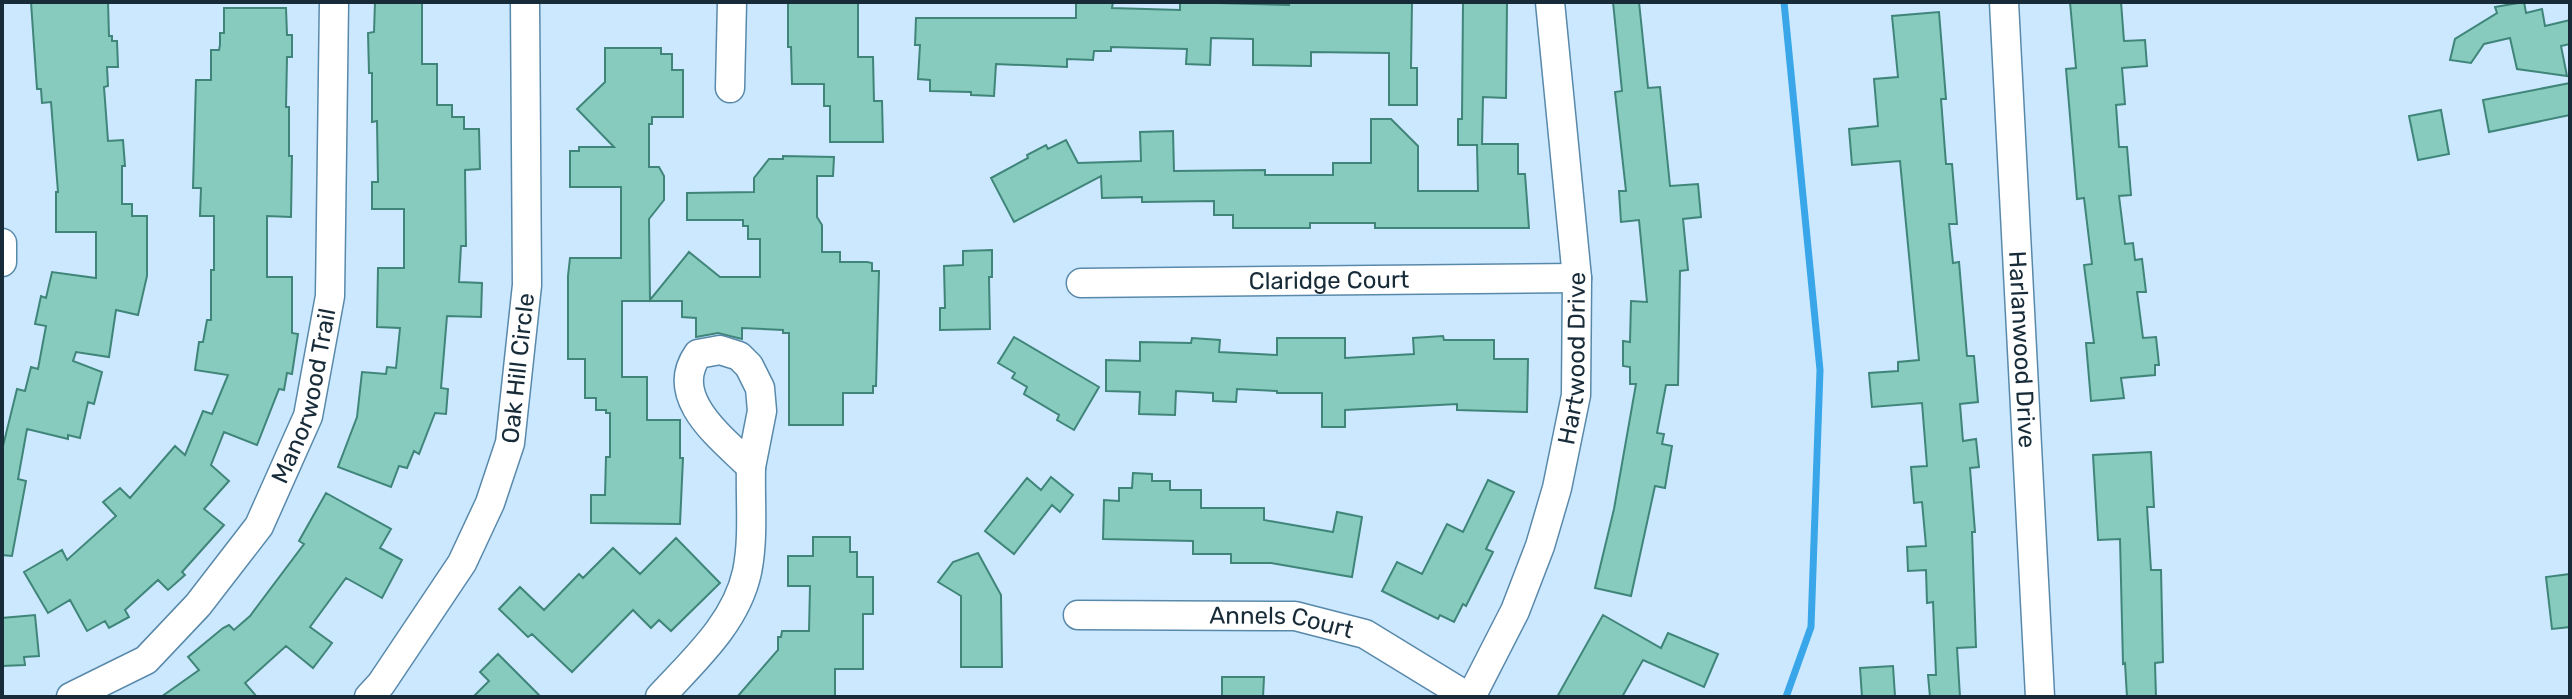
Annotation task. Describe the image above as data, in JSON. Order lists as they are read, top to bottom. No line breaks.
{"streets":{"street":["Claridge Court","Harlanwood Drive","Hartwood Drive","Oak Hill Circle","Manorwood Trail","Annels Court"]},"crossings":[["Claridge Court","Hartwood Drive"],["Hartwood Drive","Annels Court"]]}
